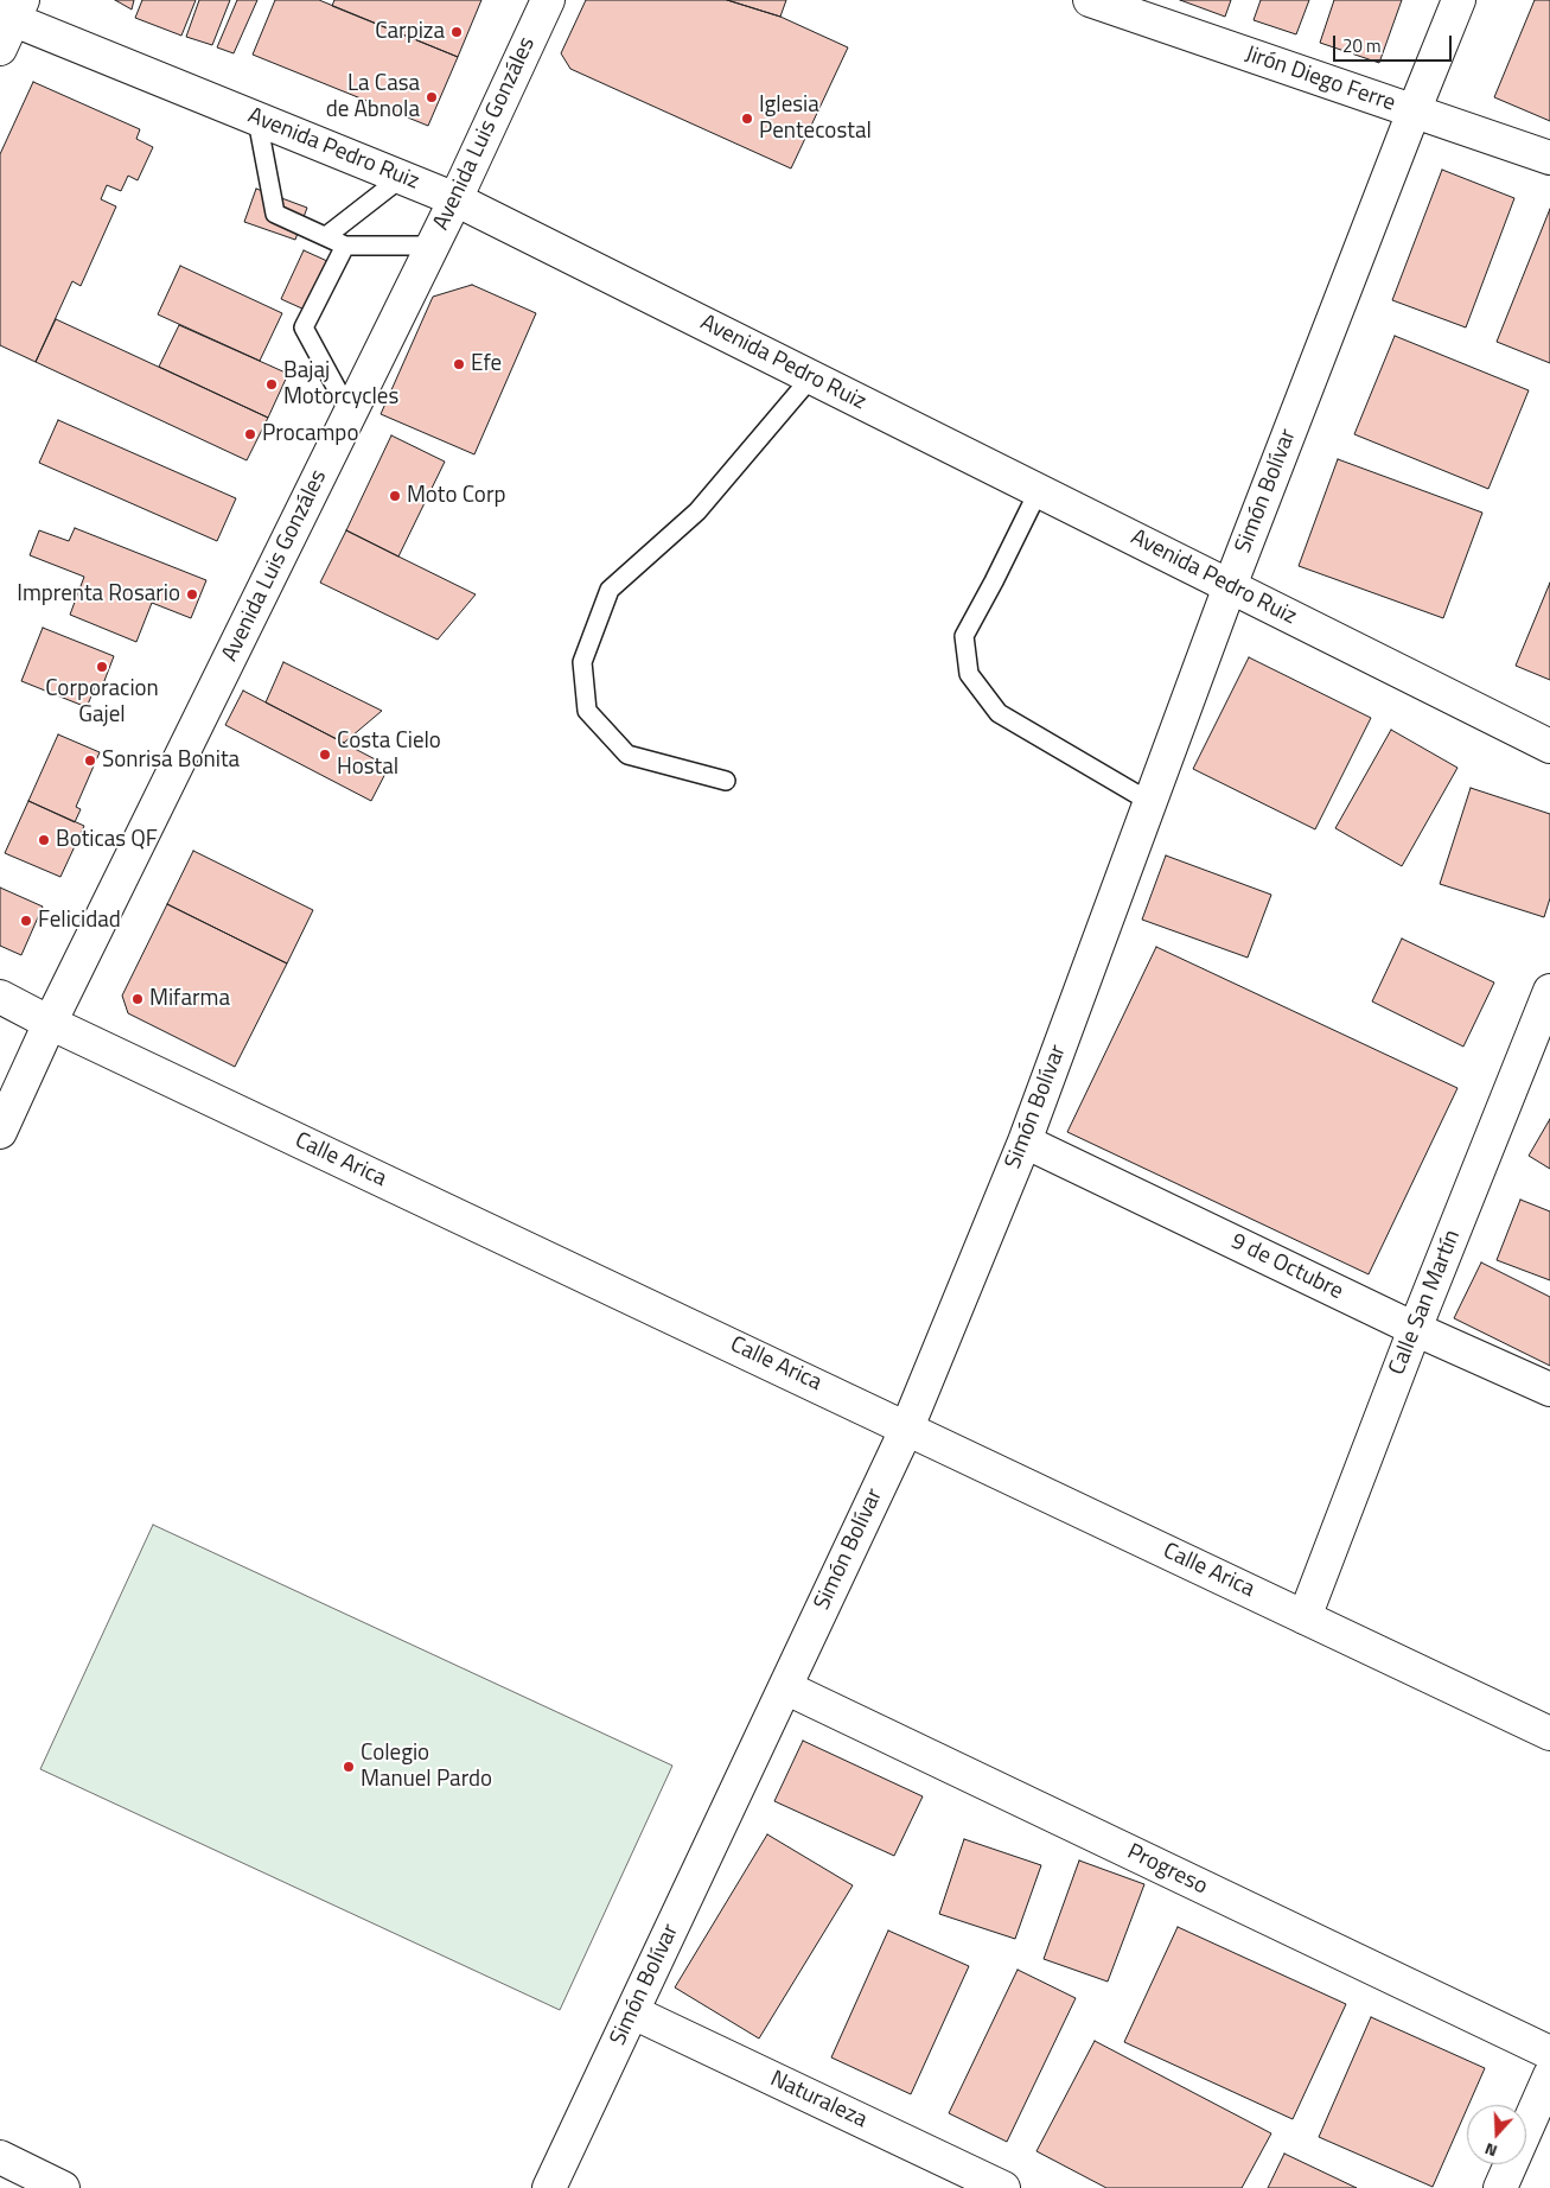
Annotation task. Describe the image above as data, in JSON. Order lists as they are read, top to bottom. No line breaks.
{"streets":{"street":["Jirón Diego Ferre","Avenida Luis Gonzáles","Avenida Pedro Ruiz","Simón Bolívar","Calle Arica","9 de Octubre","Calle San Martín","Progreso","Naturaleza"]},"crossings":[["Jirón Diego Ferre","Simón Bolívar"],["Avenida Luis Gonzáles","Avenida Pedro Ruiz"],["Avenida Luis Gonzáles","Calle Arica"],["Avenida Pedro Ruiz","Simón Bolívar"],["Simón Bolívar","Calle Arica"],["Simón Bolívar","9 de Octubre"],["Simón Bolívar","Progreso"],["Simón Bolívar","Naturaleza"],["Calle Arica","Calle San Martín"],["9 de Octubre","Calle San Martín"]],"places":["Carpiza","La Casa de Abnola","Iglesia Pentecostal","Efe","Bajaj Motorcycles","Procampo","Moto Corp","Imprenta Rosario","Corporacion Gajel","Costa Cielo Hostal","Sonrisa Bonita","Boticas QF","Felicidad","Mifarma","Colegio Manuel Pardo"],"scale_bar":"20 m","north":"bottom"}
